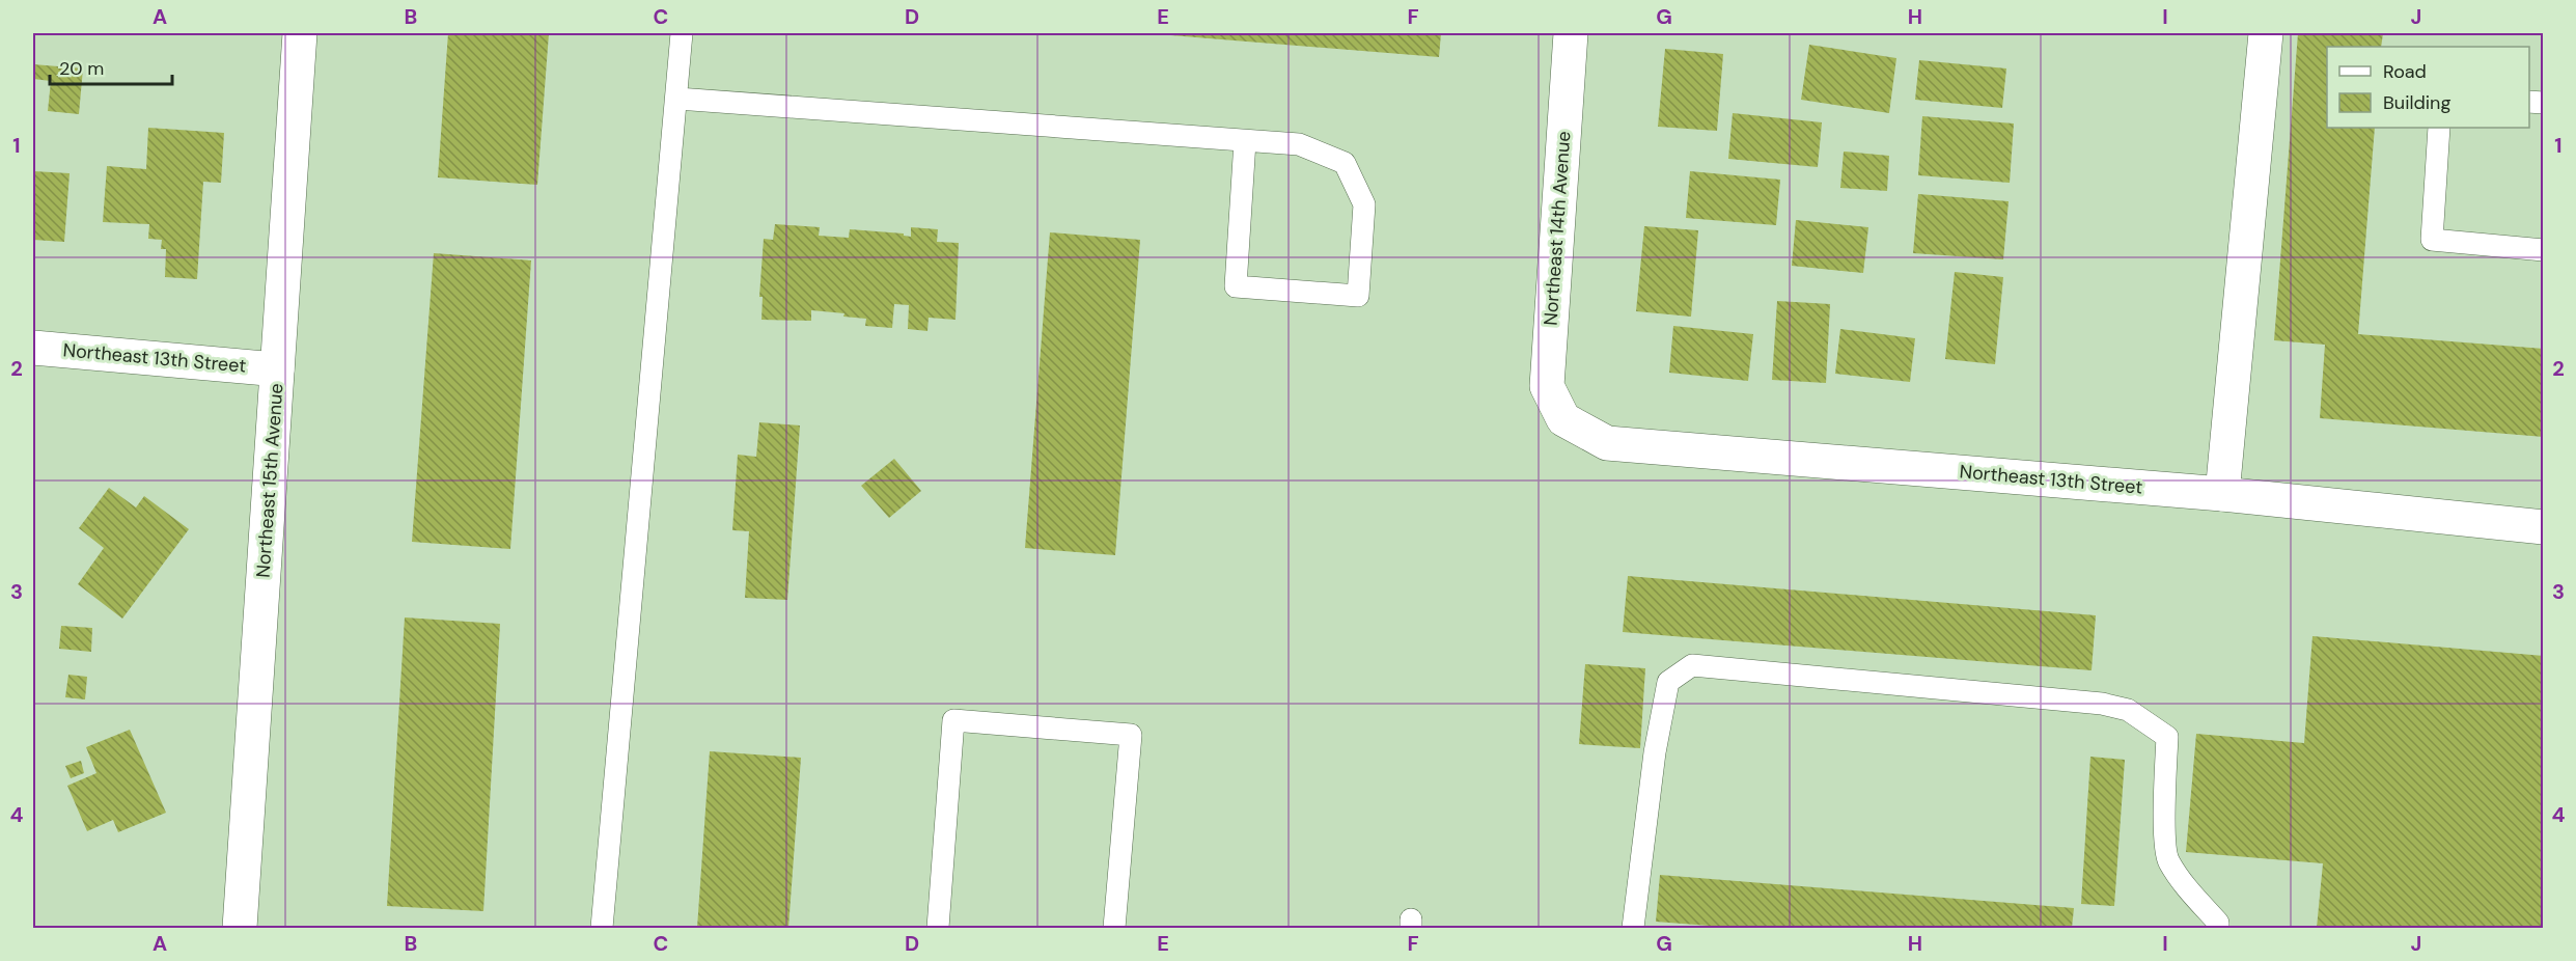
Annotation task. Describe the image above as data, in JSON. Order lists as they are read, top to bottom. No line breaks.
{"streets":{"street":["Northeast 14th Avenue","Northeast 13th Street","Northeast 15th Avenue"]},"crossings":[["Northeast 14th Avenue","Northeast 13th Street"],["Northeast 13th Street","Northeast 15th Avenue"]],"legend":["Road","Building"],"scale_bar":"20 m","grid":{"columns":["A","B","C","D","E","F","G","H","I","J"],"rows":["1","2","3","4"]}}
